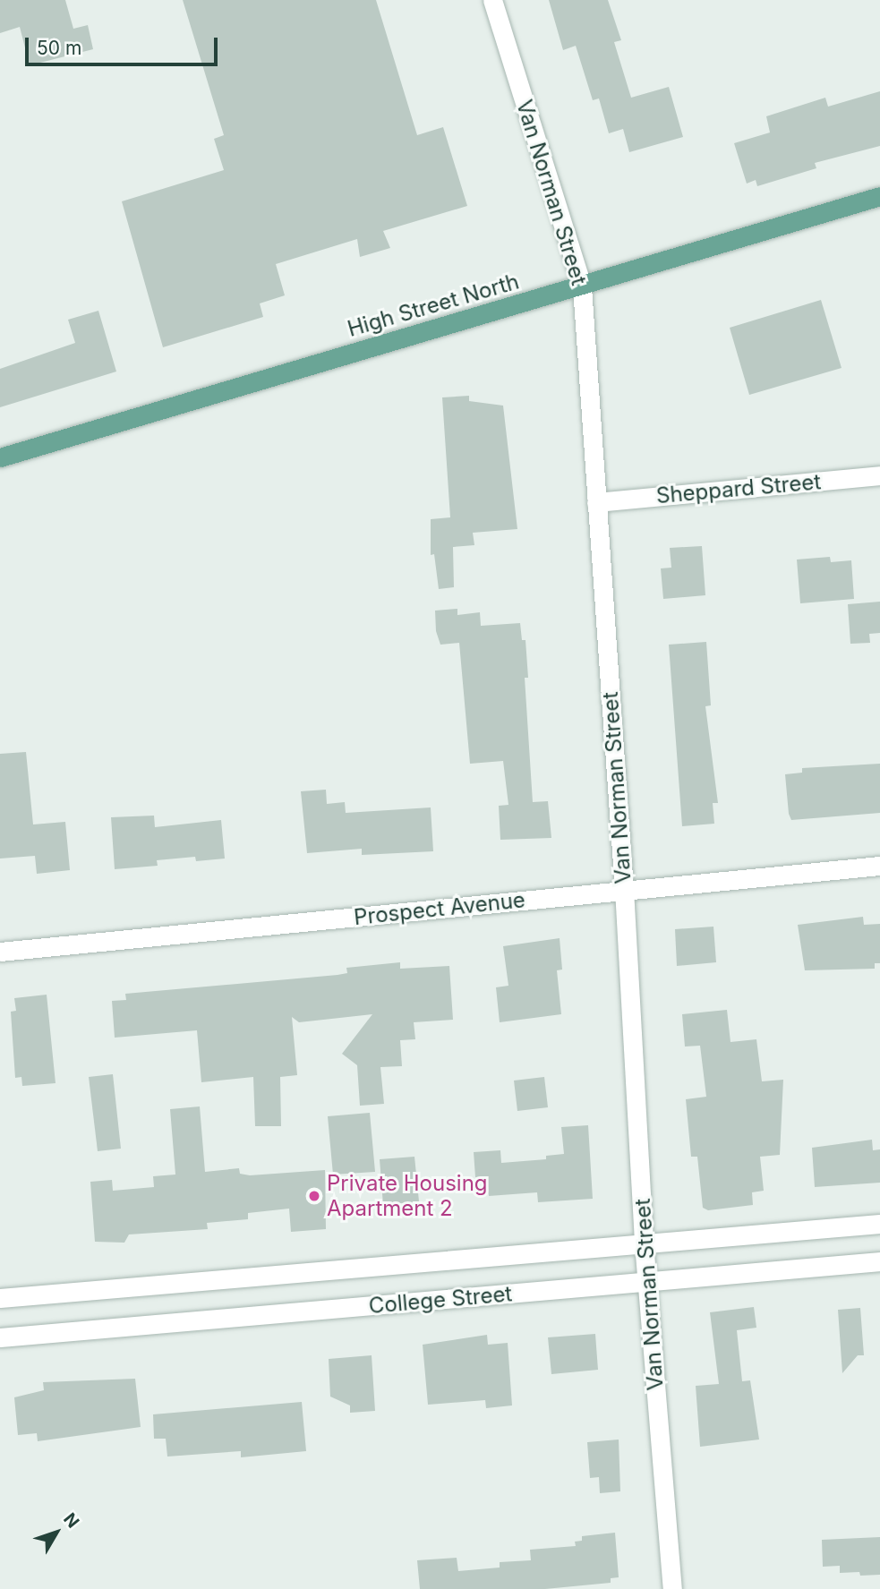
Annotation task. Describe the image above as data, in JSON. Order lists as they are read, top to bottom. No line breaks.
{"streets":{"main road":["High Street North"],"street":["Van Norman Street","Sheppard Street","Prospect Avenue","College Street"]},"crossings":[["Van Norman Street","High Street North"],["Van Norman Street","Sheppard Street"],["Van Norman Street","Prospect Avenue"],["Van Norman Street","College Street"]],"places":["Private Housing Apartment 2"],"scale_bar":"50 m","north":"top right"}
